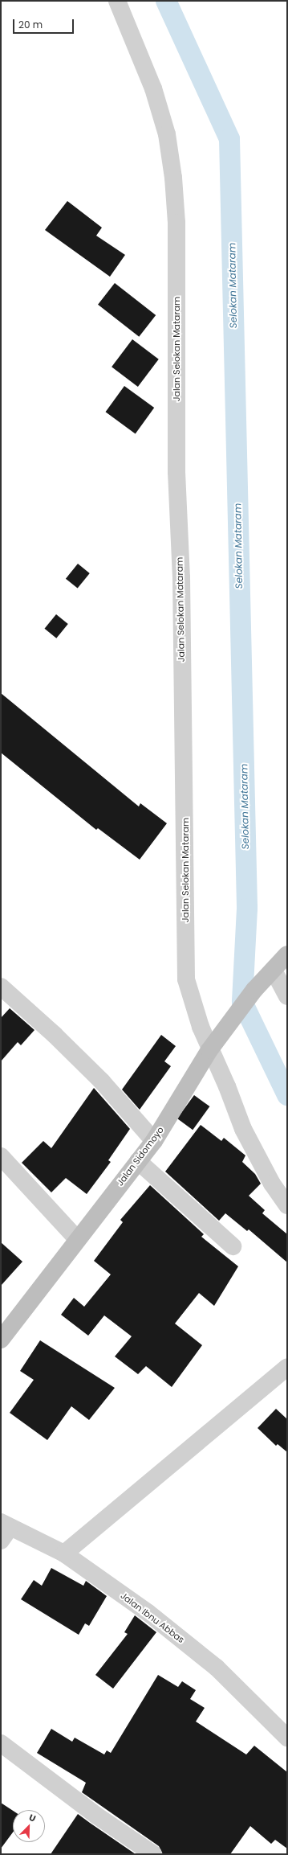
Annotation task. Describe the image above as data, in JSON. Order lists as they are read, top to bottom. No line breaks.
{"streets":{"main road":["Jalan Sidomoyo"],"street":["Jalan Selokan Mataram","Jalan Ibnu Abbas"]},"crossings":[["Jalan Selokan Mataram","Jalan Sidomoyo"]],"water":["Selokan Mataram"],"scale_bar":"20 m","north":"top right"}
